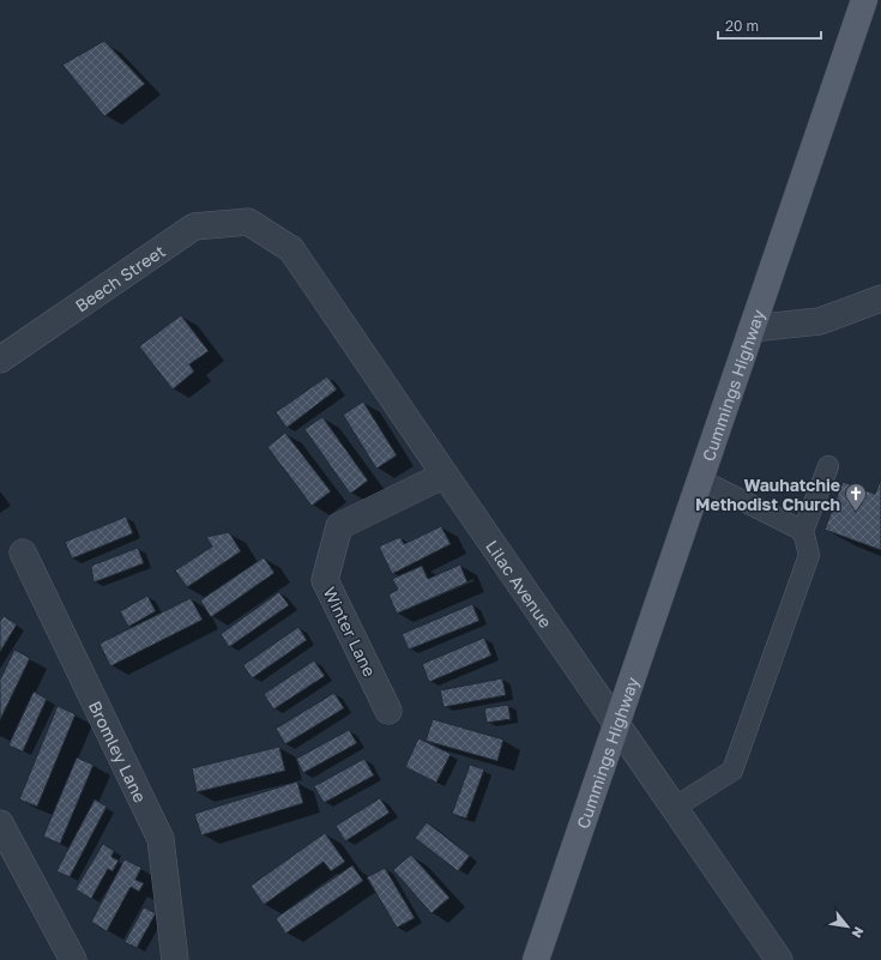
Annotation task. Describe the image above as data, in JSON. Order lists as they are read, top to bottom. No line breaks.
{"streets":{"main road":["Cummings Highway"],"street":["Beech Street","Lilac Avenue","Winter Lane","Bromley Lane"]},"crossings":[["Beech Street","Lilac Avenue"],["Cummings Highway","Lilac Avenue"],["Lilac Avenue","Winter Lane"]],"places":{"church":["Wauhatchie Methodist Church"]},"scale_bar":"20 m","north":"bottom right"}
